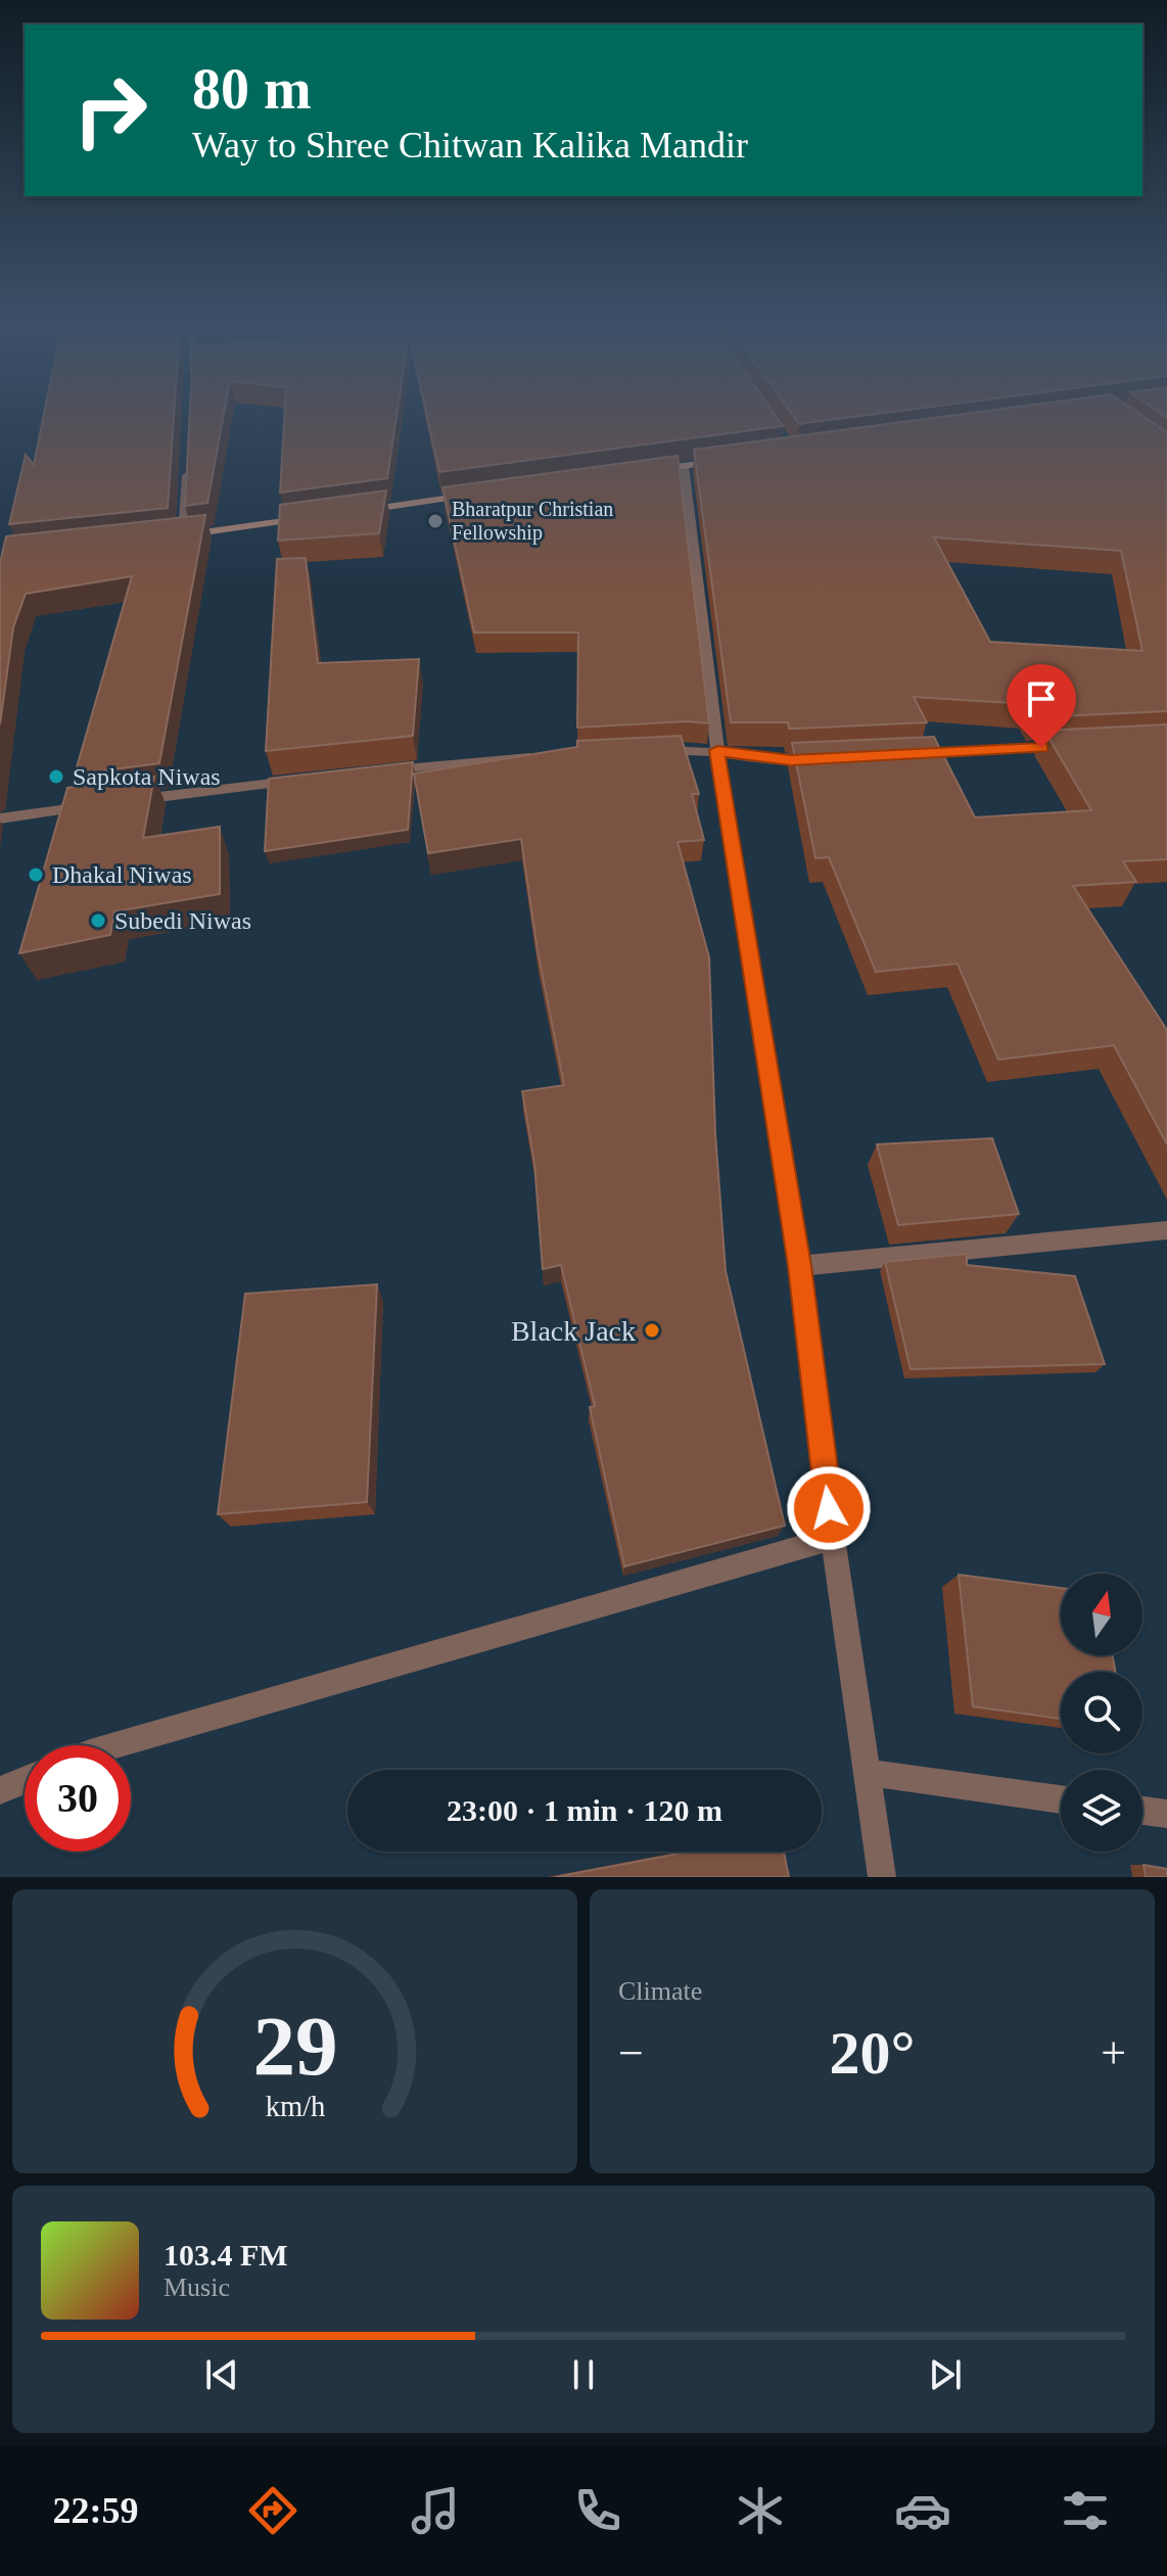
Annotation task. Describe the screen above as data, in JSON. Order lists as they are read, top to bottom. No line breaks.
{"places":["Bharatpur Christian Fellowship","Sapkota Niwas","Dhakal Niwas","Subedi Niwas","Black Jack"],"north":"top","page":{"turn":["80 m","Way to Shree Chitwan Kalika Mandir"],"limit":"30","trip":"23:00 · 1 min · 120 m","tile":"Climate","heat":["−","20°","+"],"song":["103.4 FM","Music"],"tabs":"22:59","gauge":["29","km/h"]}}
